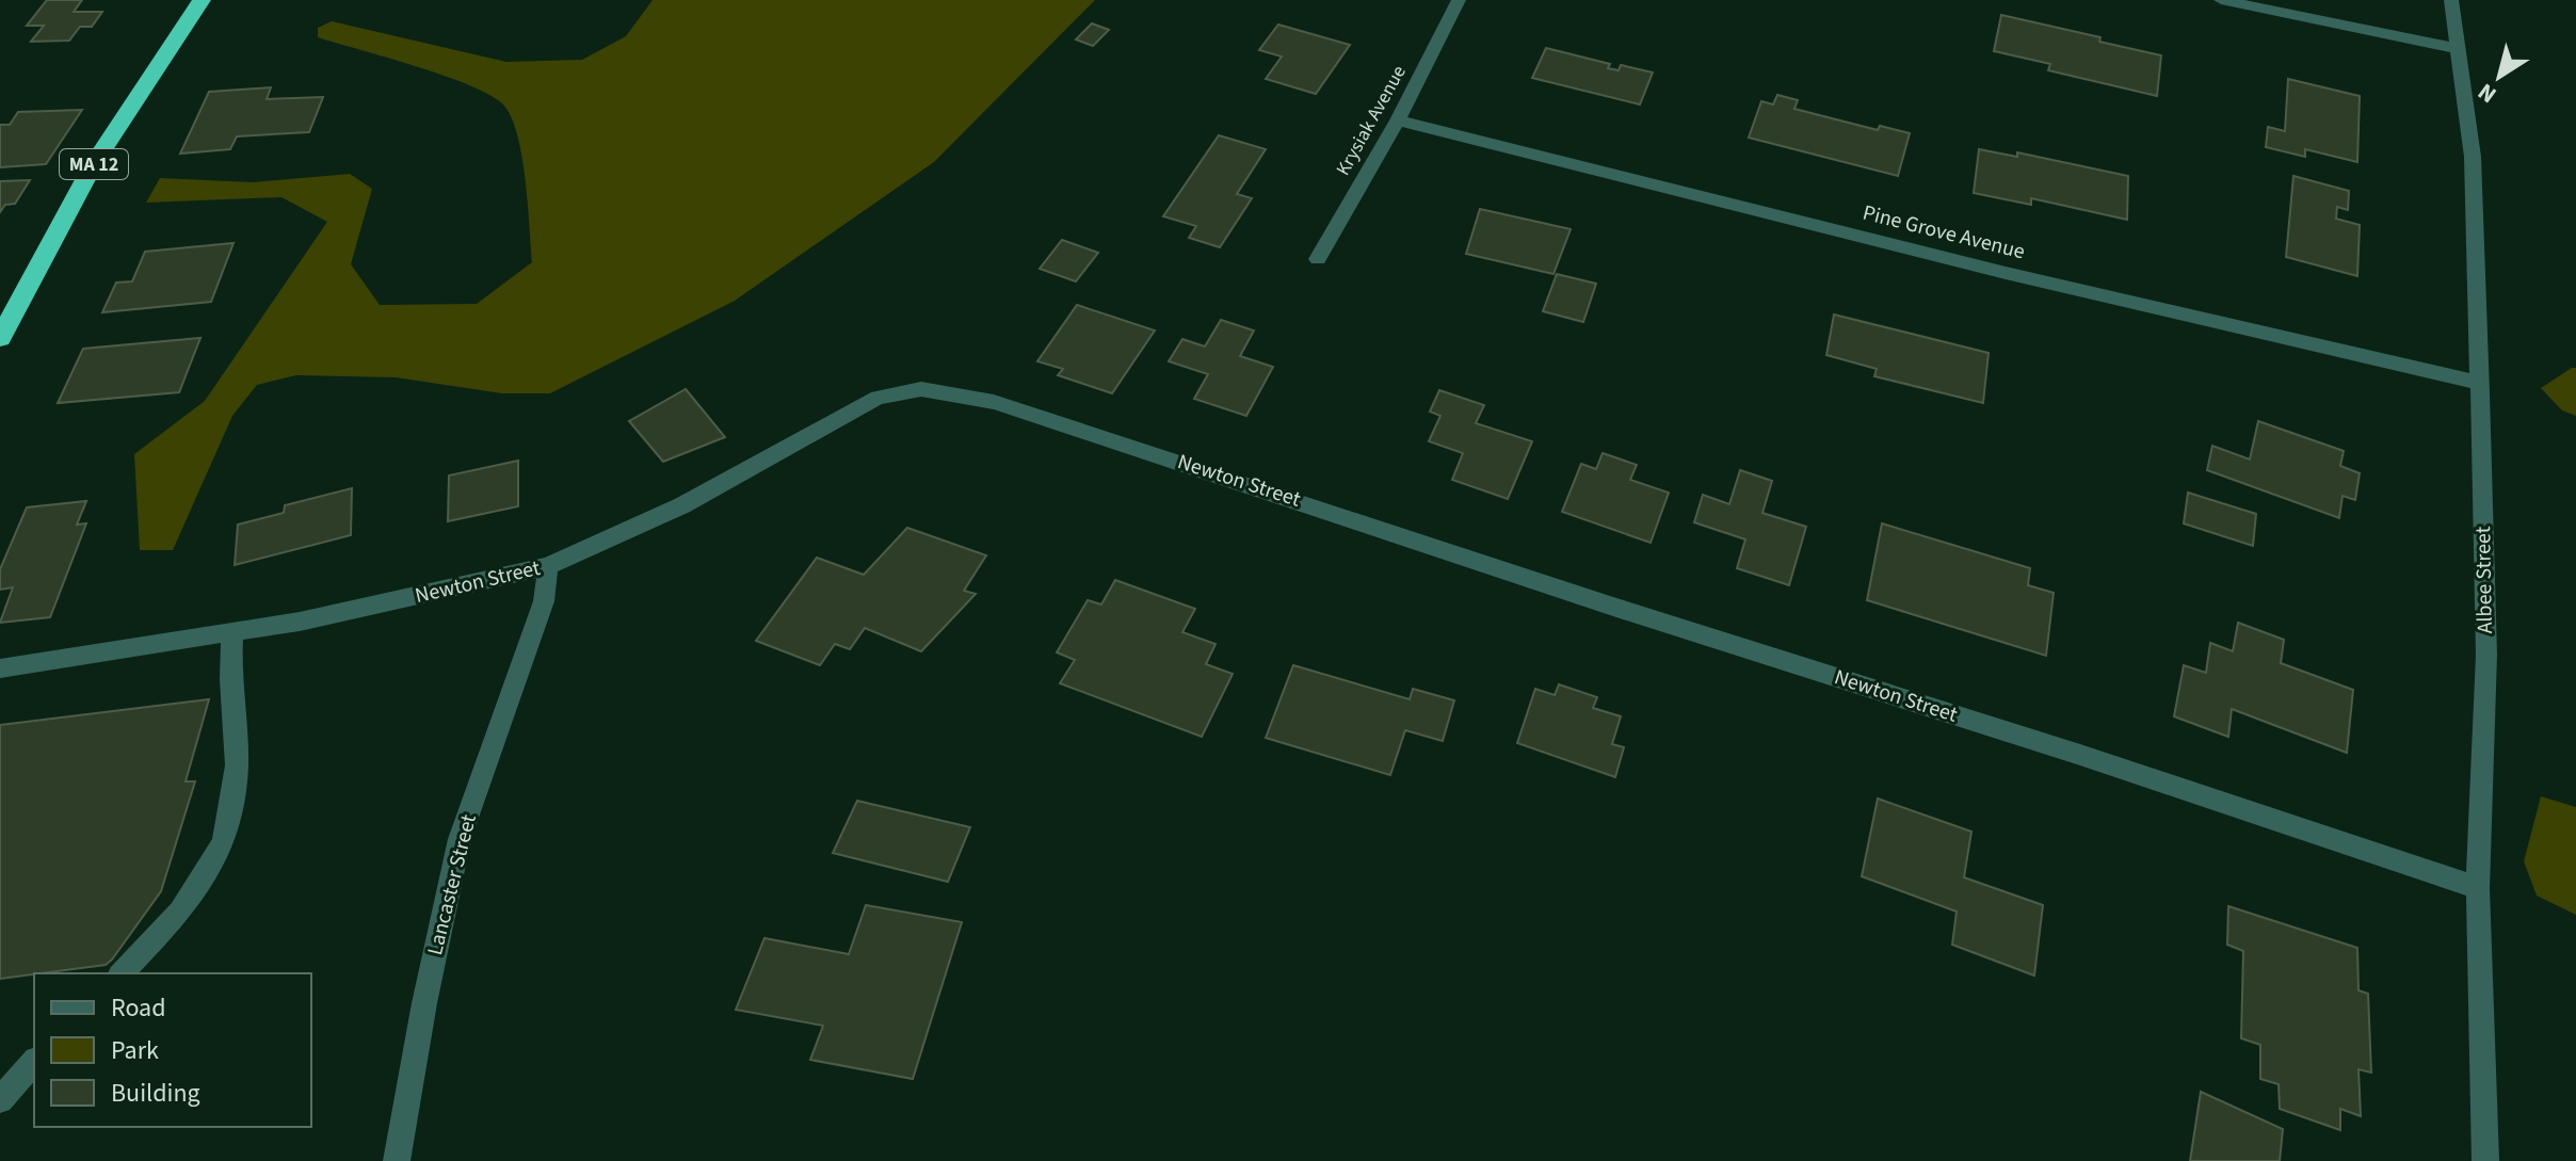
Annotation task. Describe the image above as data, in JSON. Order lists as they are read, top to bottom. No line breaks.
{"streets":{"highway":["MA 12"],"street":["Krysiak Avenue","Pine Grove Avenue","Newton Street","Albee Street","Lancaster Street"]},"crossings":[["Krysiak Avenue","Pine Grove Avenue"],["Pine Grove Avenue","Albee Street"],["Newton Street","Albee Street"],["Newton Street","Lancaster Street"]],"legend":["Road","Park","Building"],"north":"bottom left"}
